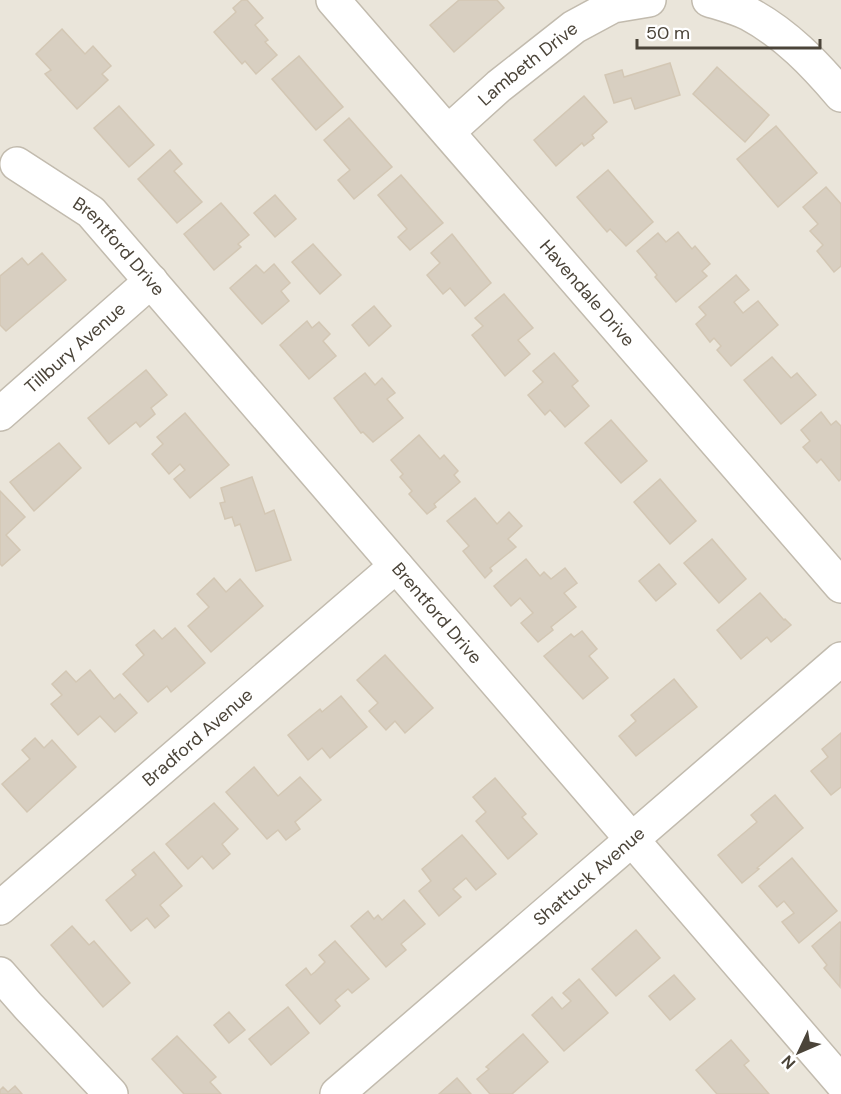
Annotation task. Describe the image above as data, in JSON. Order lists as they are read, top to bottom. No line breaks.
{"streets":{"street":["Lambeth Drive","Brentford Drive","Havendale Drive","Tillbury Avenue","Bradford Avenue","Shattuck Avenue"]},"crossings":[["Lambeth Drive","Havendale Drive"],["Brentford Drive","Tillbury Avenue"],["Brentford Drive","Bradford Avenue"],["Brentford Drive","Shattuck Avenue"]],"scale_bar":"50 m","north":"bottom left"}
